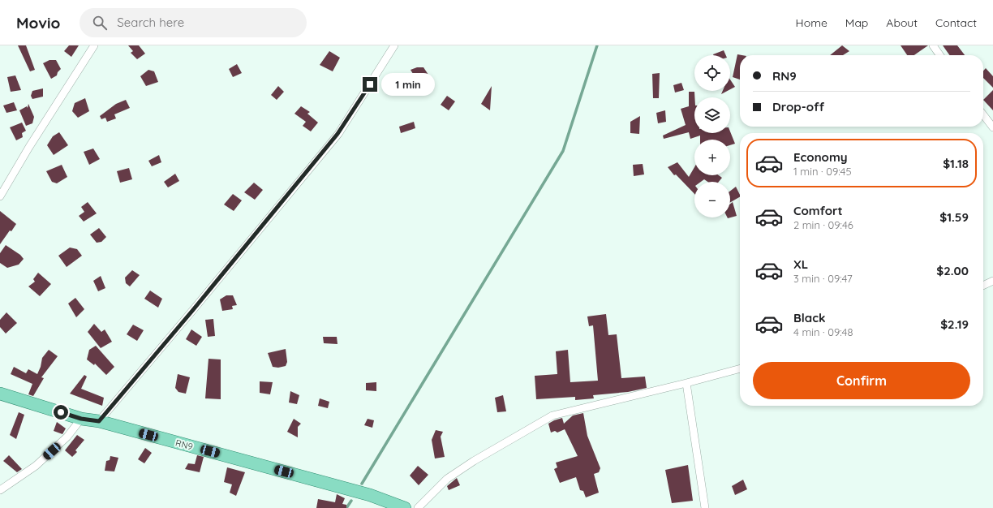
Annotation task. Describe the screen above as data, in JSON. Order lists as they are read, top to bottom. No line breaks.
{"streets":{"main road":["RN9"]},"page":{"header":"Movio","search":"Search here","nav":["Home","Map","About","Contact"],"map_buttons":["+","−"],"banner":["RN9","Drop-off"],"bubble":"1 min","list":[{"name":"Economy","note":"1 min · 09:45","value":"$1.18"},{"name":"Comfort","note":"2 min · 09:46","value":"$1.59"},{"name":"XL","note":"3 min · 09:47","value":"$2.00"},{"name":"Black","note":"4 min · 09:48","value":"$2.19"}],"buttons":"Confirm"}}
